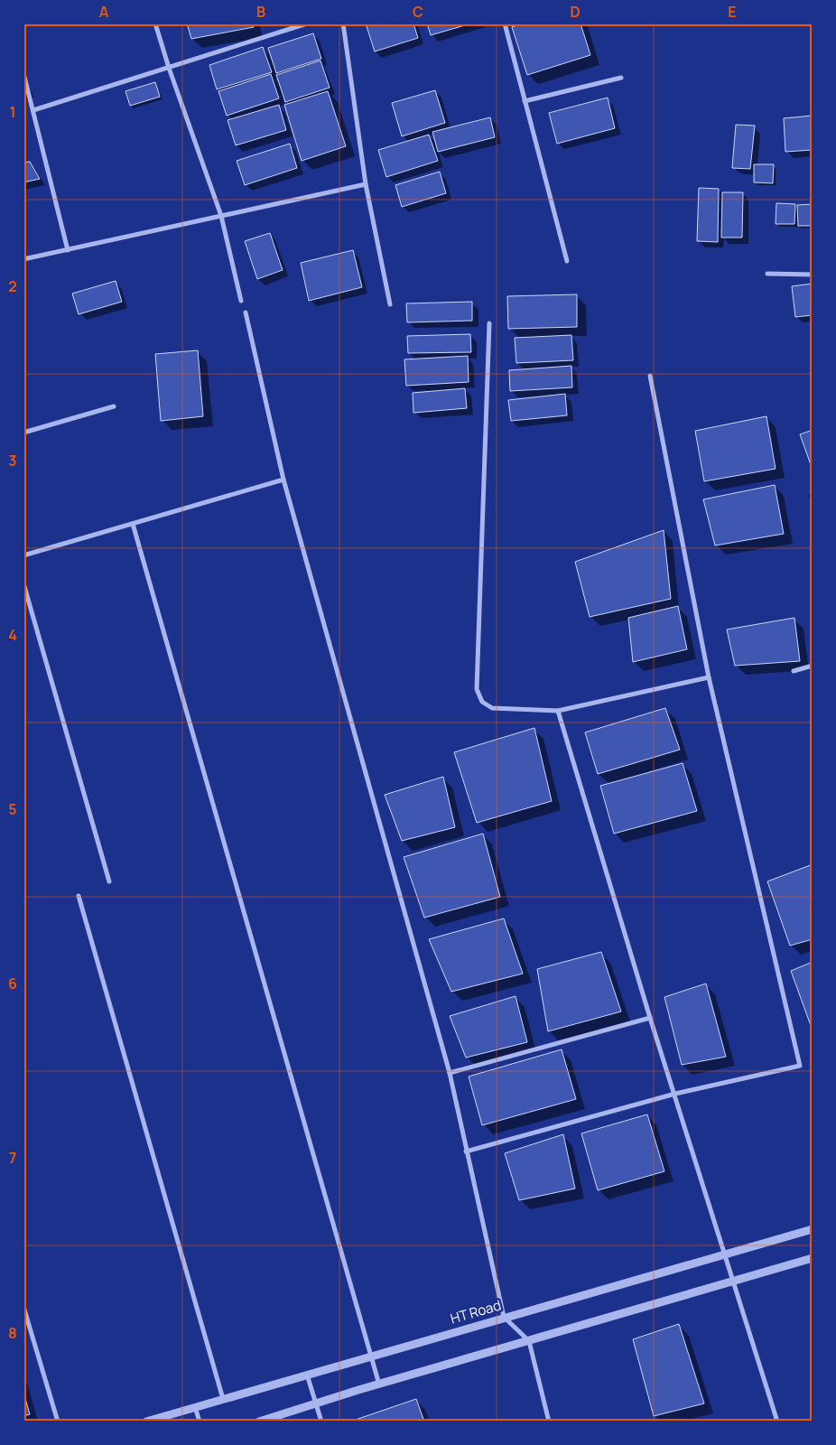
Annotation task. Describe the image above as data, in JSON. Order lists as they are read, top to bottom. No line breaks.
{"streets":{"street":["HT Road"]},"grid":{"columns":["A","B","C","D","E"],"rows":["1","2","3","4","5","6","7","8"]}}
